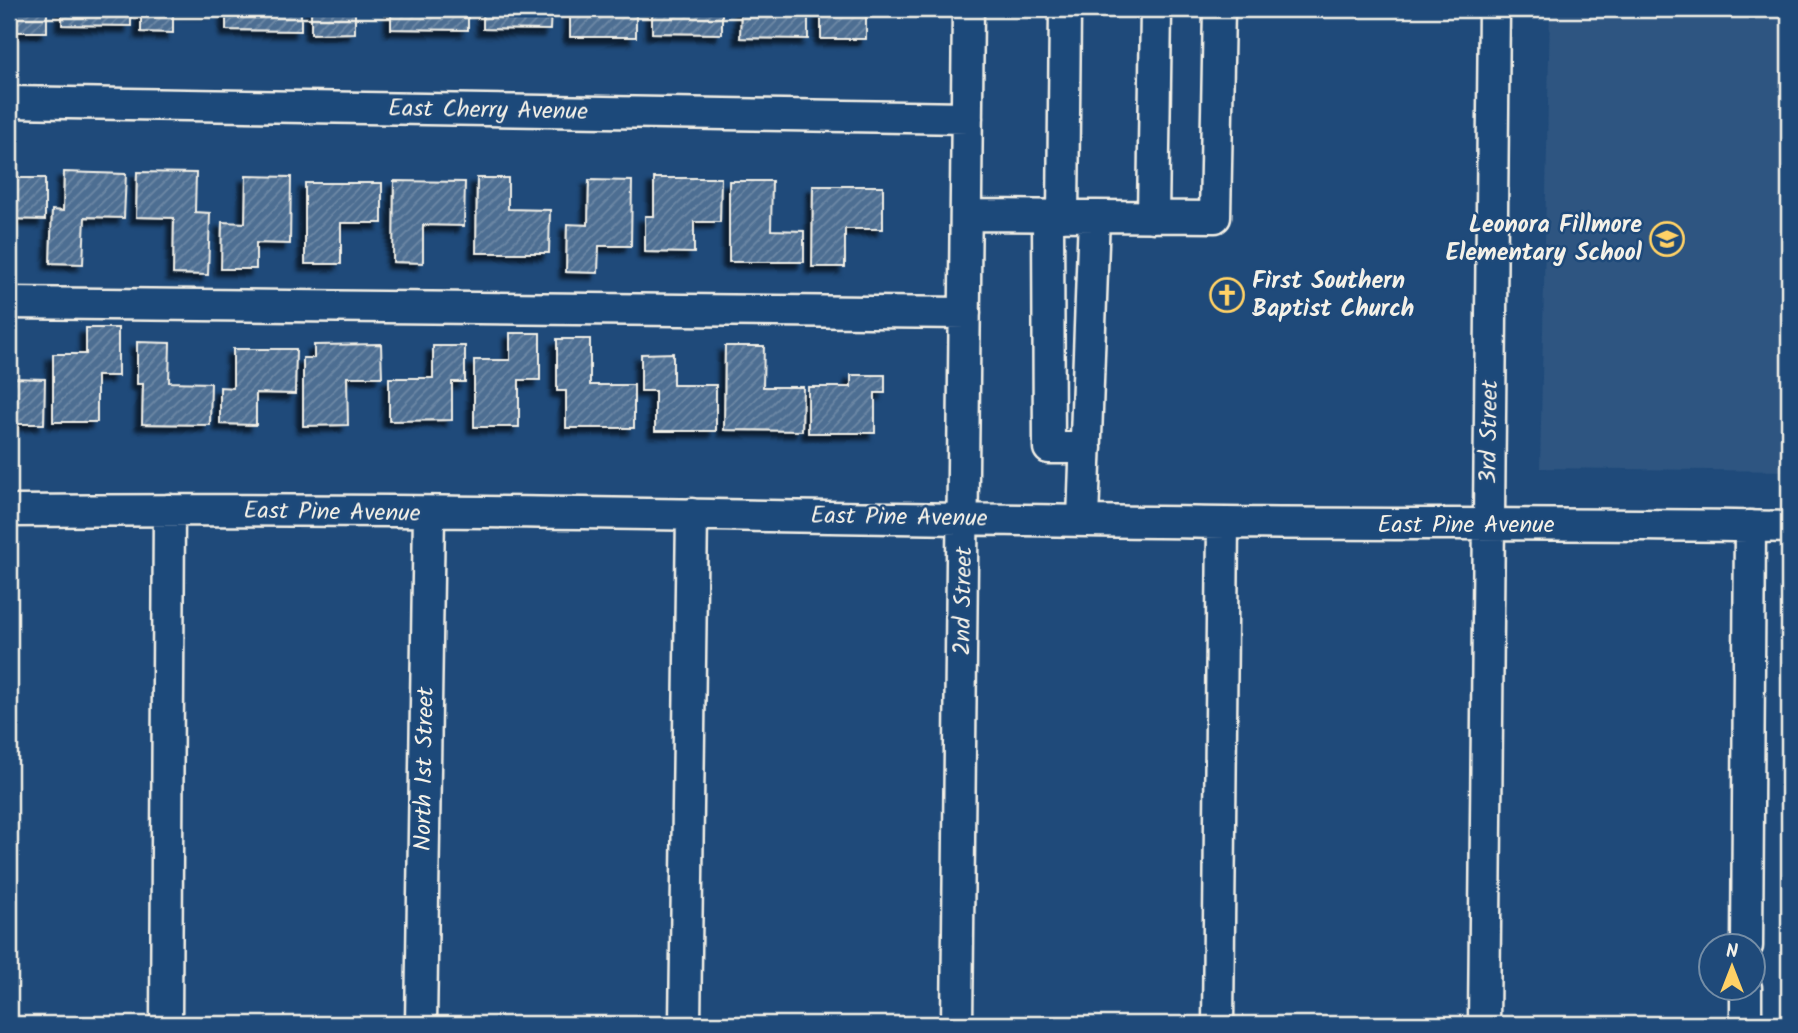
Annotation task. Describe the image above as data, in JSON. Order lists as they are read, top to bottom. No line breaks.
{"streets":{"street":["East Cherry Avenue","3rd Street","East Pine Avenue","2nd Street","North 1st Street"]},"crossings":[["East Cherry Avenue","2nd Street"],["3rd Street","East Pine Avenue"],["East Pine Avenue","2nd Street"],["East Pine Avenue","North 1st Street"]],"places":{"school or university":["Leonora Fillmore Elementary School"],"church":["First Southern Baptist Church"]},"north":"top"}
